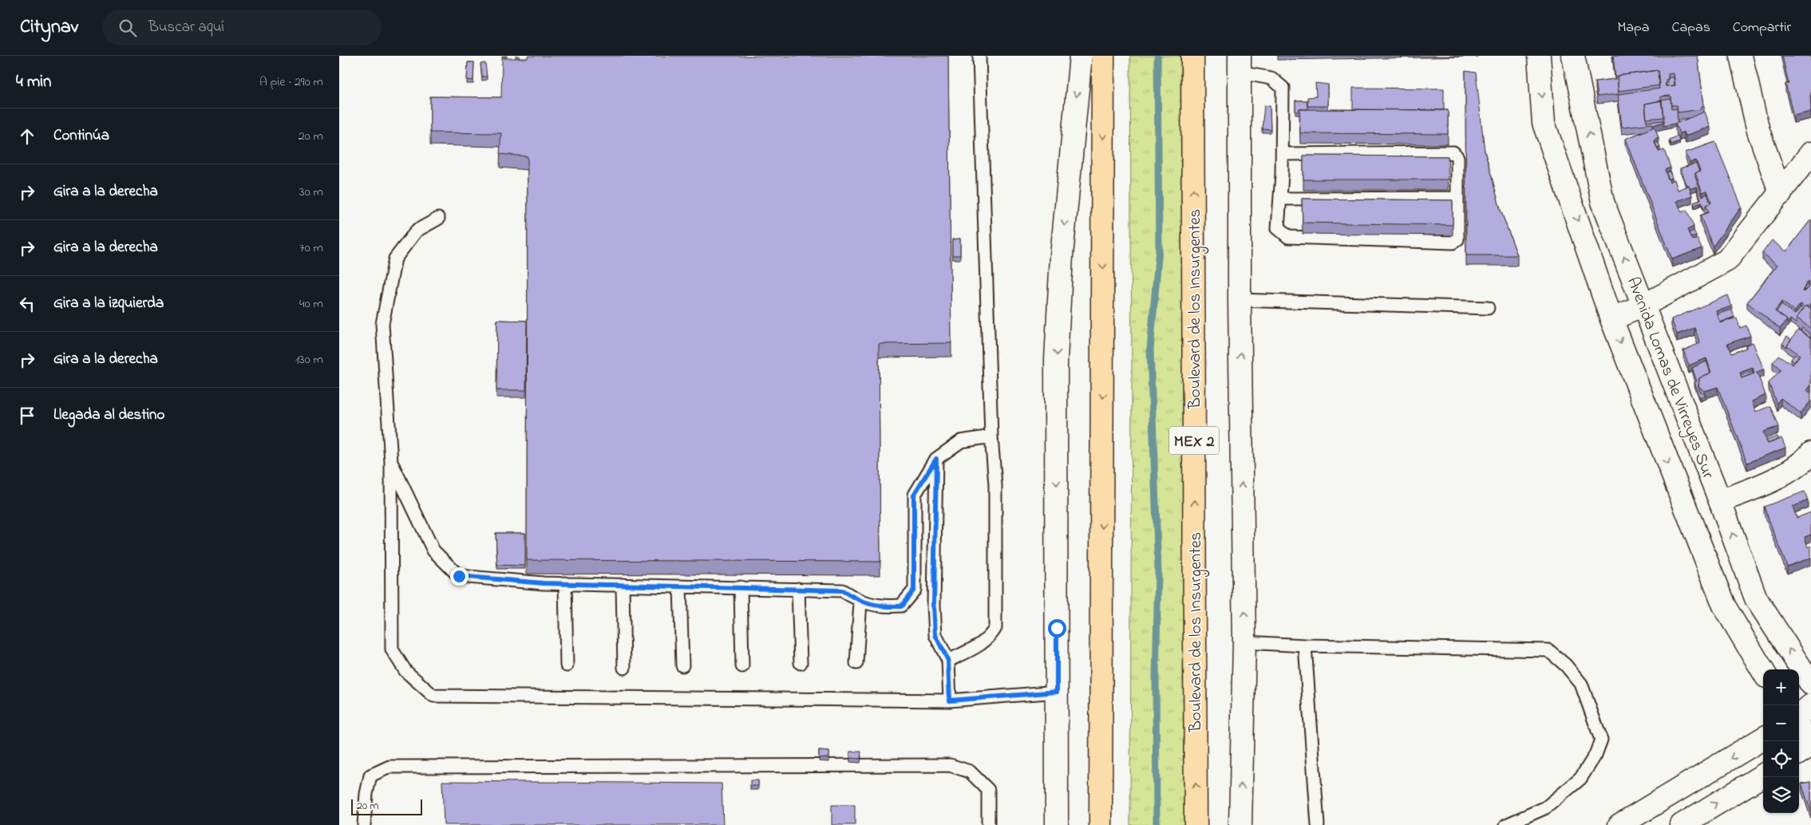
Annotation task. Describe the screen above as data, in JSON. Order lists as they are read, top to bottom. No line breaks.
{"streets":{"highway":["Boulevard de los Insurgentes","MEX 2"],"street":["Avenida Lomas de Virreyes Sur"]},"scale_bar":"20 m","page":{"header":"Citynav","search":"Buscar aquí","nav":["Mapa","Capas","Compartir"],"heading":["4 min","A pie · 290 m"],"list":[["Continúa","20 m"],["Gira a la derecha","30 m"],["Gira a la derecha","70 m"],["Gira a la izquierda","40 m"],["Gira a la derecha","130 m"],"Llegada al destino"],"map_buttons":["+","−"],"scale":"20 m"}}
